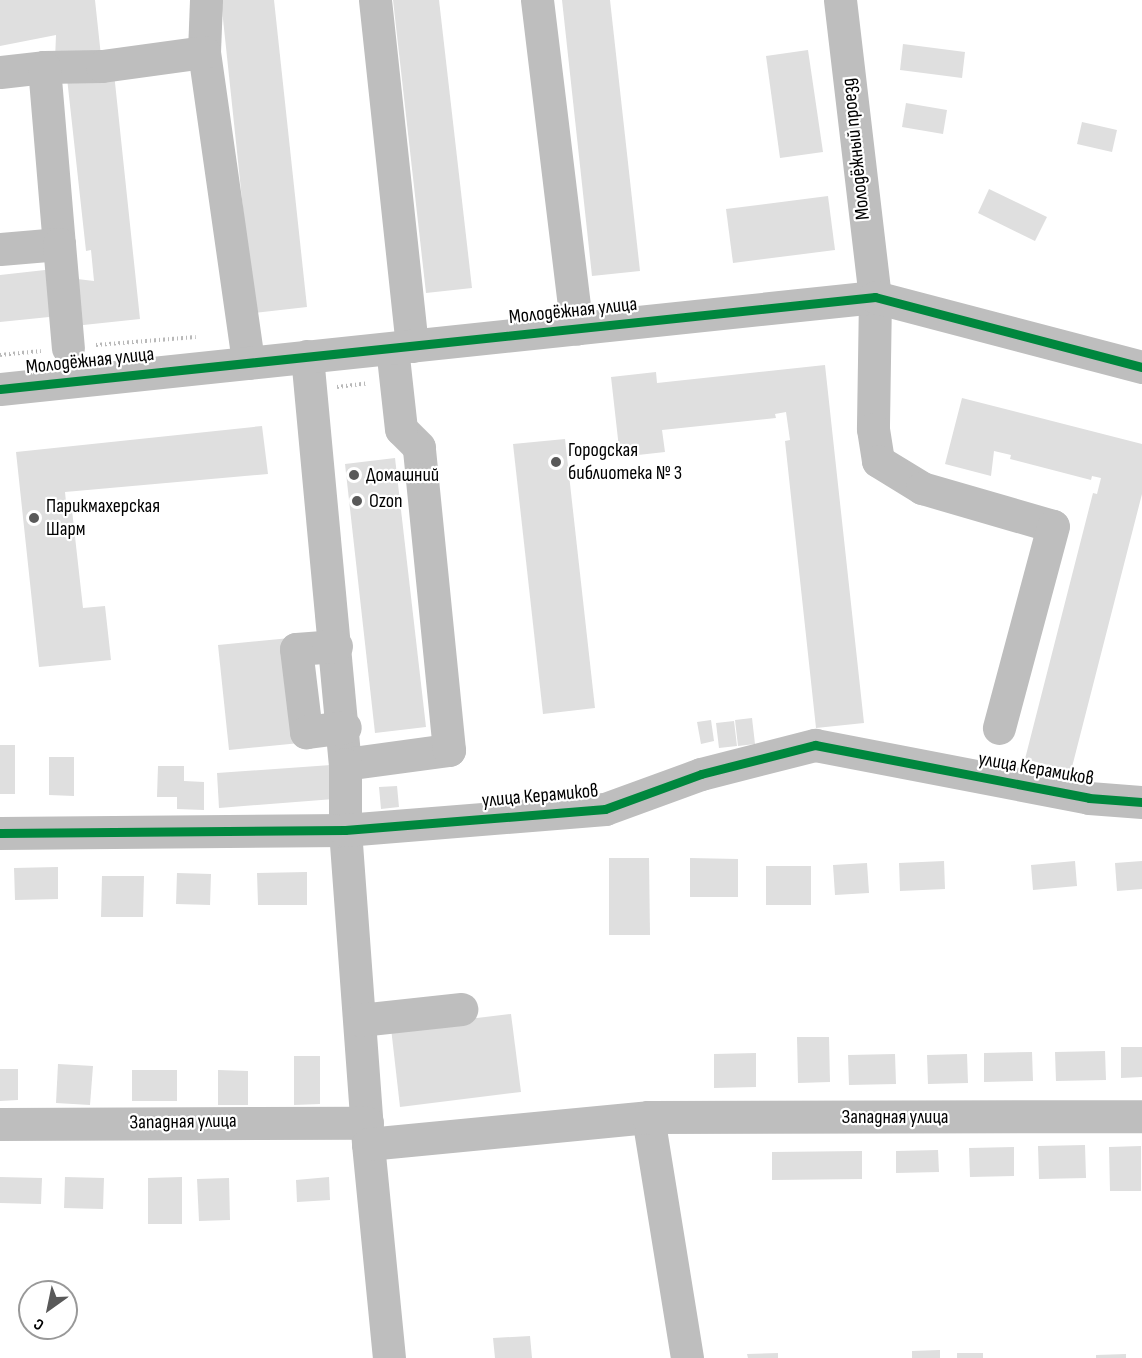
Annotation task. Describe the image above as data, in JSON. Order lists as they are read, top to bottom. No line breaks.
{"streets":{"street":["Молодёжный проезд","Молодёжная улица","улица Керамиков","Западная улица"]},"crossings":[["Молодёжный проезд","Молодёжная улица"]],"places":["Городская библиотека № 3","Домашний","Ozon","Парикмахерская Шарм"],"north":"bottom left"}
